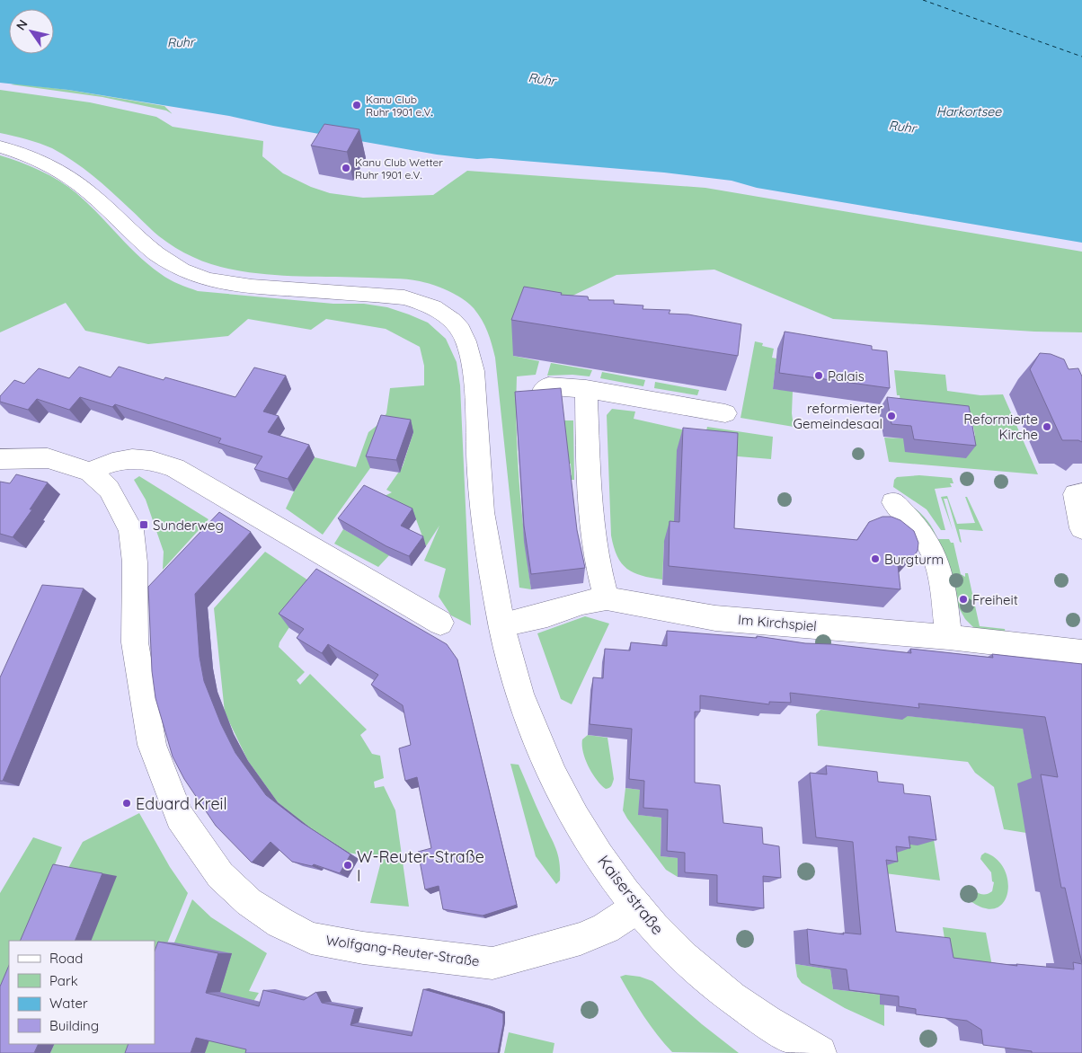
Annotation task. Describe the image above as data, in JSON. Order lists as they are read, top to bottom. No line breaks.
{"streets":{"street":["Im Kirchspiel","Kaiserstraße","Wolfgang-Reuter-Straße"]},"crossings":[["Im Kirchspiel","Kaiserstraße"],["Kaiserstraße","Wolfgang-Reuter-Straße"]],"water":["Ruhr","Harkortsee"],"places":{"other":["Kanu Club Ruhr 1901 e.V.","Kanu Club Wetter Ruhr 1901 e.V.","Palais","reformierter Gemeindesaal","Reformierte Kirche","Burgturm","Freiheit","Eduard Kreil","W-Reuter-Straße I"],"transit":["Sunderweg"]},"legend":["Road","Park","Water","Building"],"north":"top left"}
